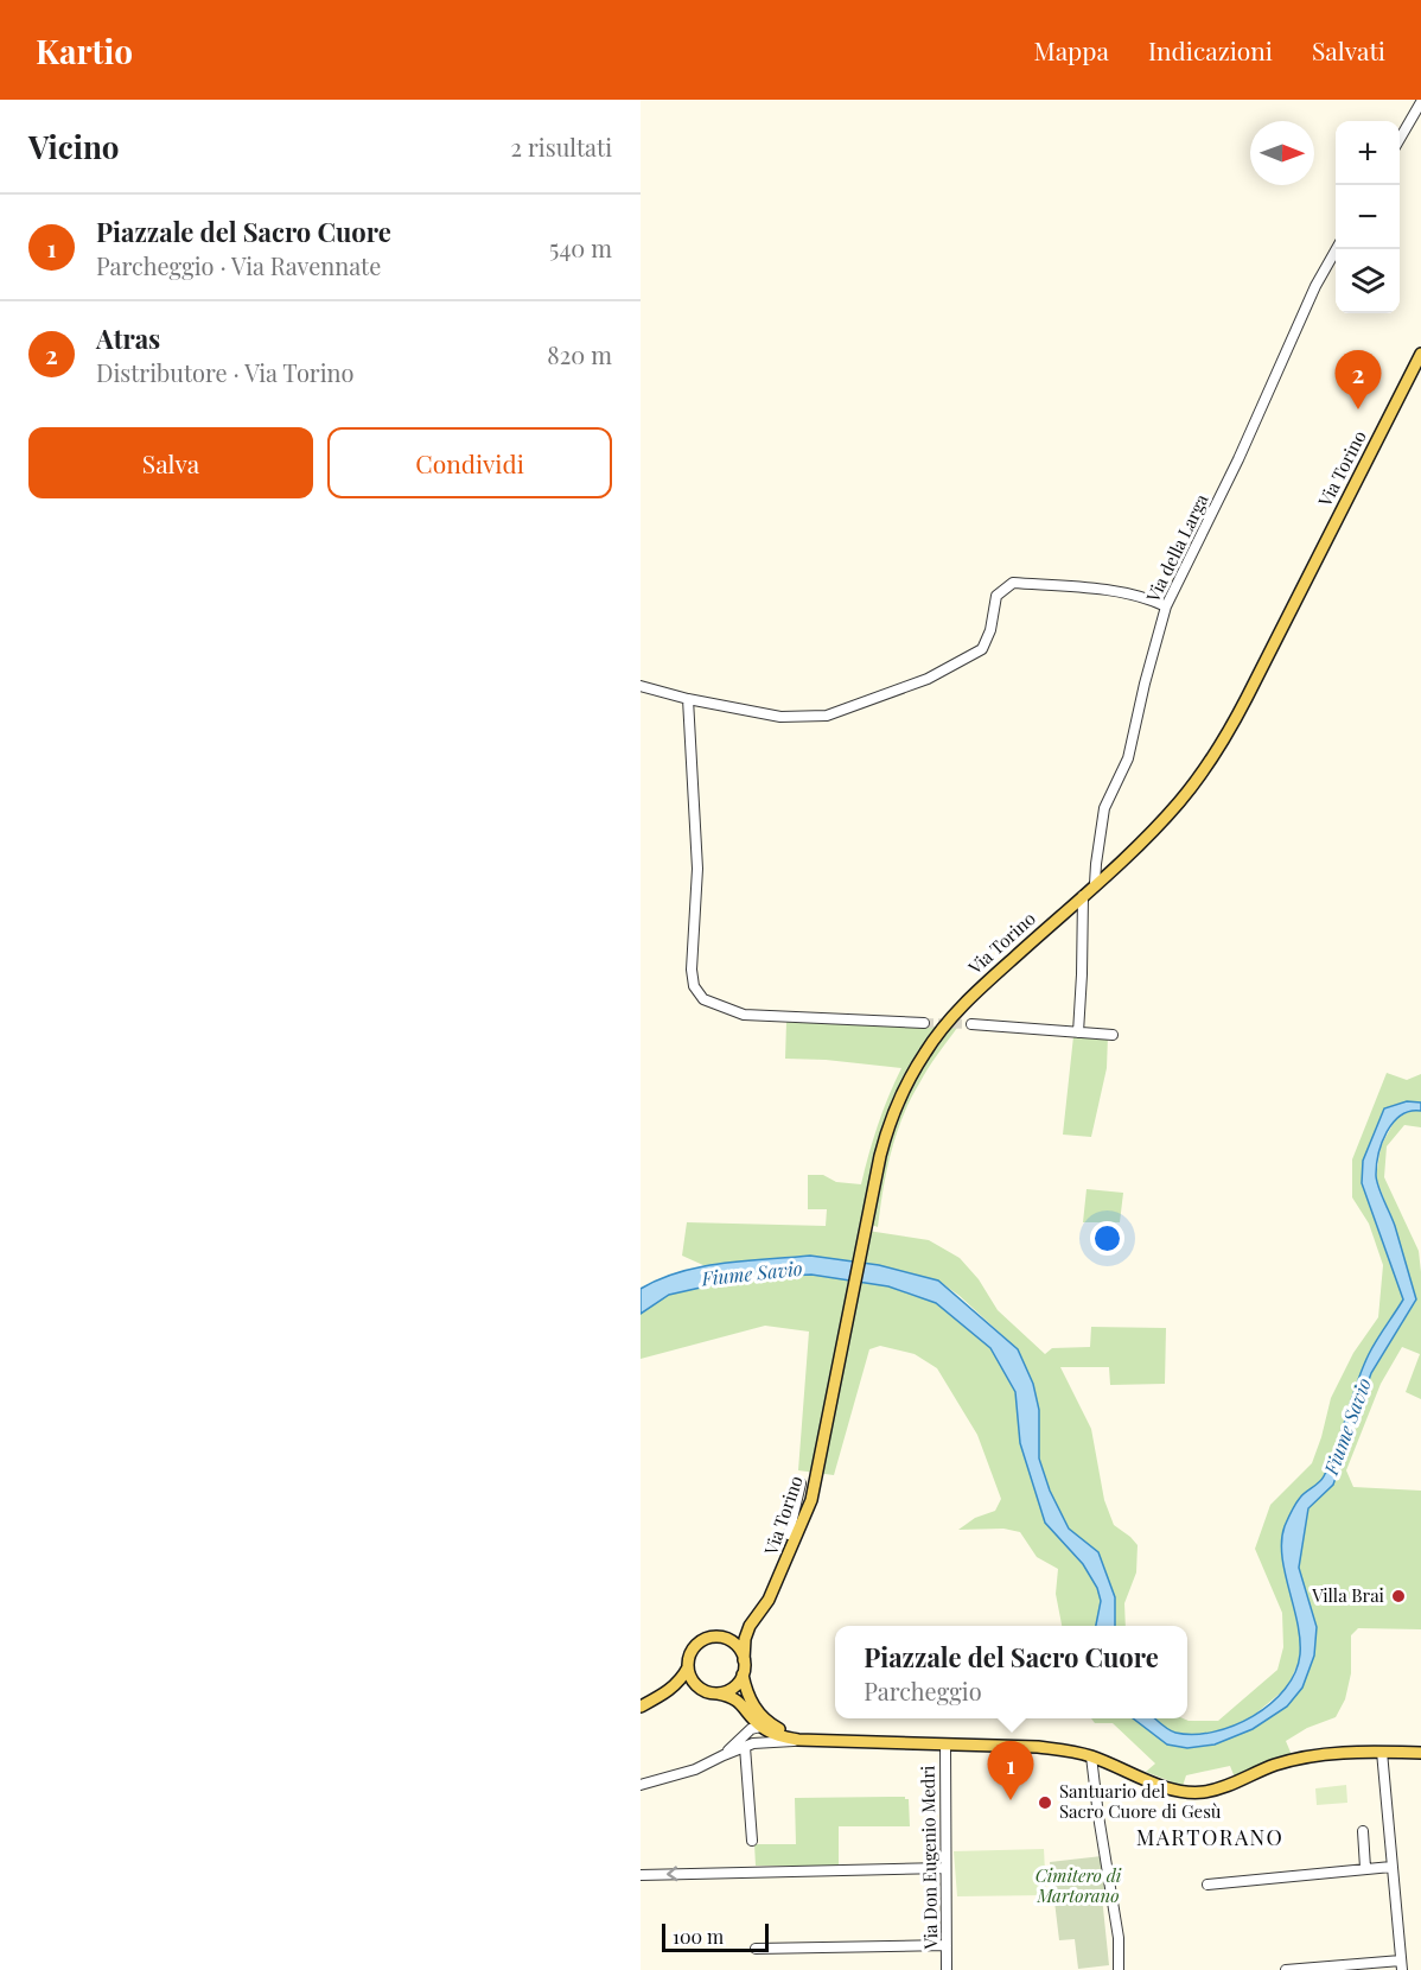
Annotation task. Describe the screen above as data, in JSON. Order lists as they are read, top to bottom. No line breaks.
{"streets":{"main road":["Via Torino"],"street":["Via della Larga","Via Don Eugenio Medri"]},"crossings":[["Via Torino","Via della Larga"]],"districts":["MARTORANO"],"water":["Fiume Savio"],"parks":["Cimitero di Martorano"],"places":["Villa Brai","Santuario del Sacro Cuore di Gesù"],"scale_bar":"100 m","north":"right","page":{"header":"Kartio","nav":["Mappa","Indicazioni","Salvati"],"heading":["Vicino","2 risultati"],"map_buttons":["+","−"],"list":[{"mark":"1","name":"Piazzale del Sacro Cuore","note":"Parcheggio · Via Ravennate","value":"540 m"},{"mark":"2","name":"Atras","note":"Distributore · Via Torino","value":"820 m"}],"pins":["2","1"],"buttons":["Salva","Condividi"],"popup":["Piazzale del Sacro Cuore","Parcheggio"],"scale":"100 m"}}
